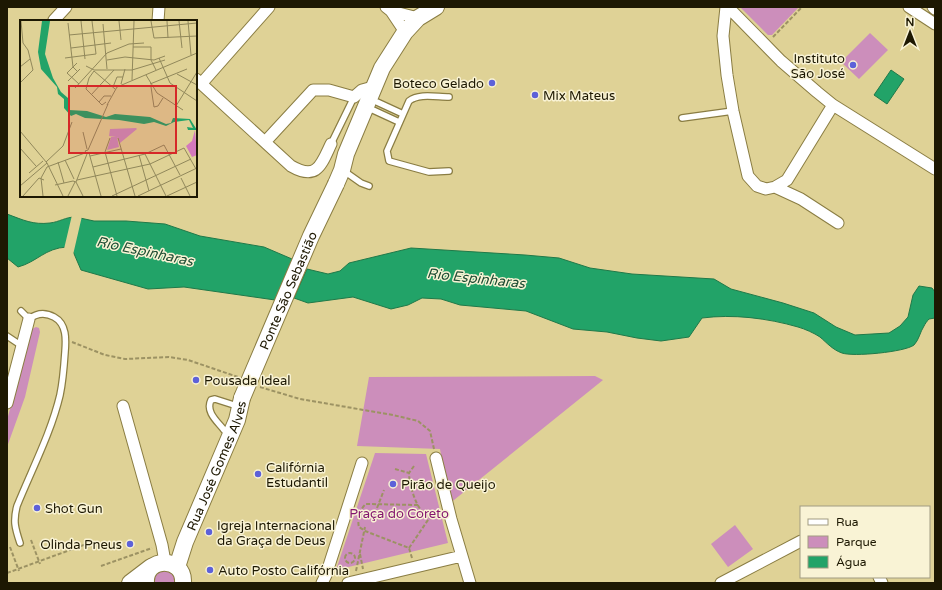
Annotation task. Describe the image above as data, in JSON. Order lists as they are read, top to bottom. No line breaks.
{"streets":{"main road":["Ponte São Sebastião","Rua José Gomes Alves"]},"crossings":[["Ponte São Sebastião","Rua José Gomes Alves"]],"water":["Rio Espinharas"],"parks":["Praça do Coreto"],"places":["Instituto São José","Boteco Gelado","Mix Mateus","Pousada Ideal","Califórnia Estudantil","Pirão de Queijo","Shot Gun","Igreja Internacional da Graça de Deus","Olinda Pneus","Auto Posto Califórnia"],"legend":["Rua","Parque","Água"],"north":"top"}
